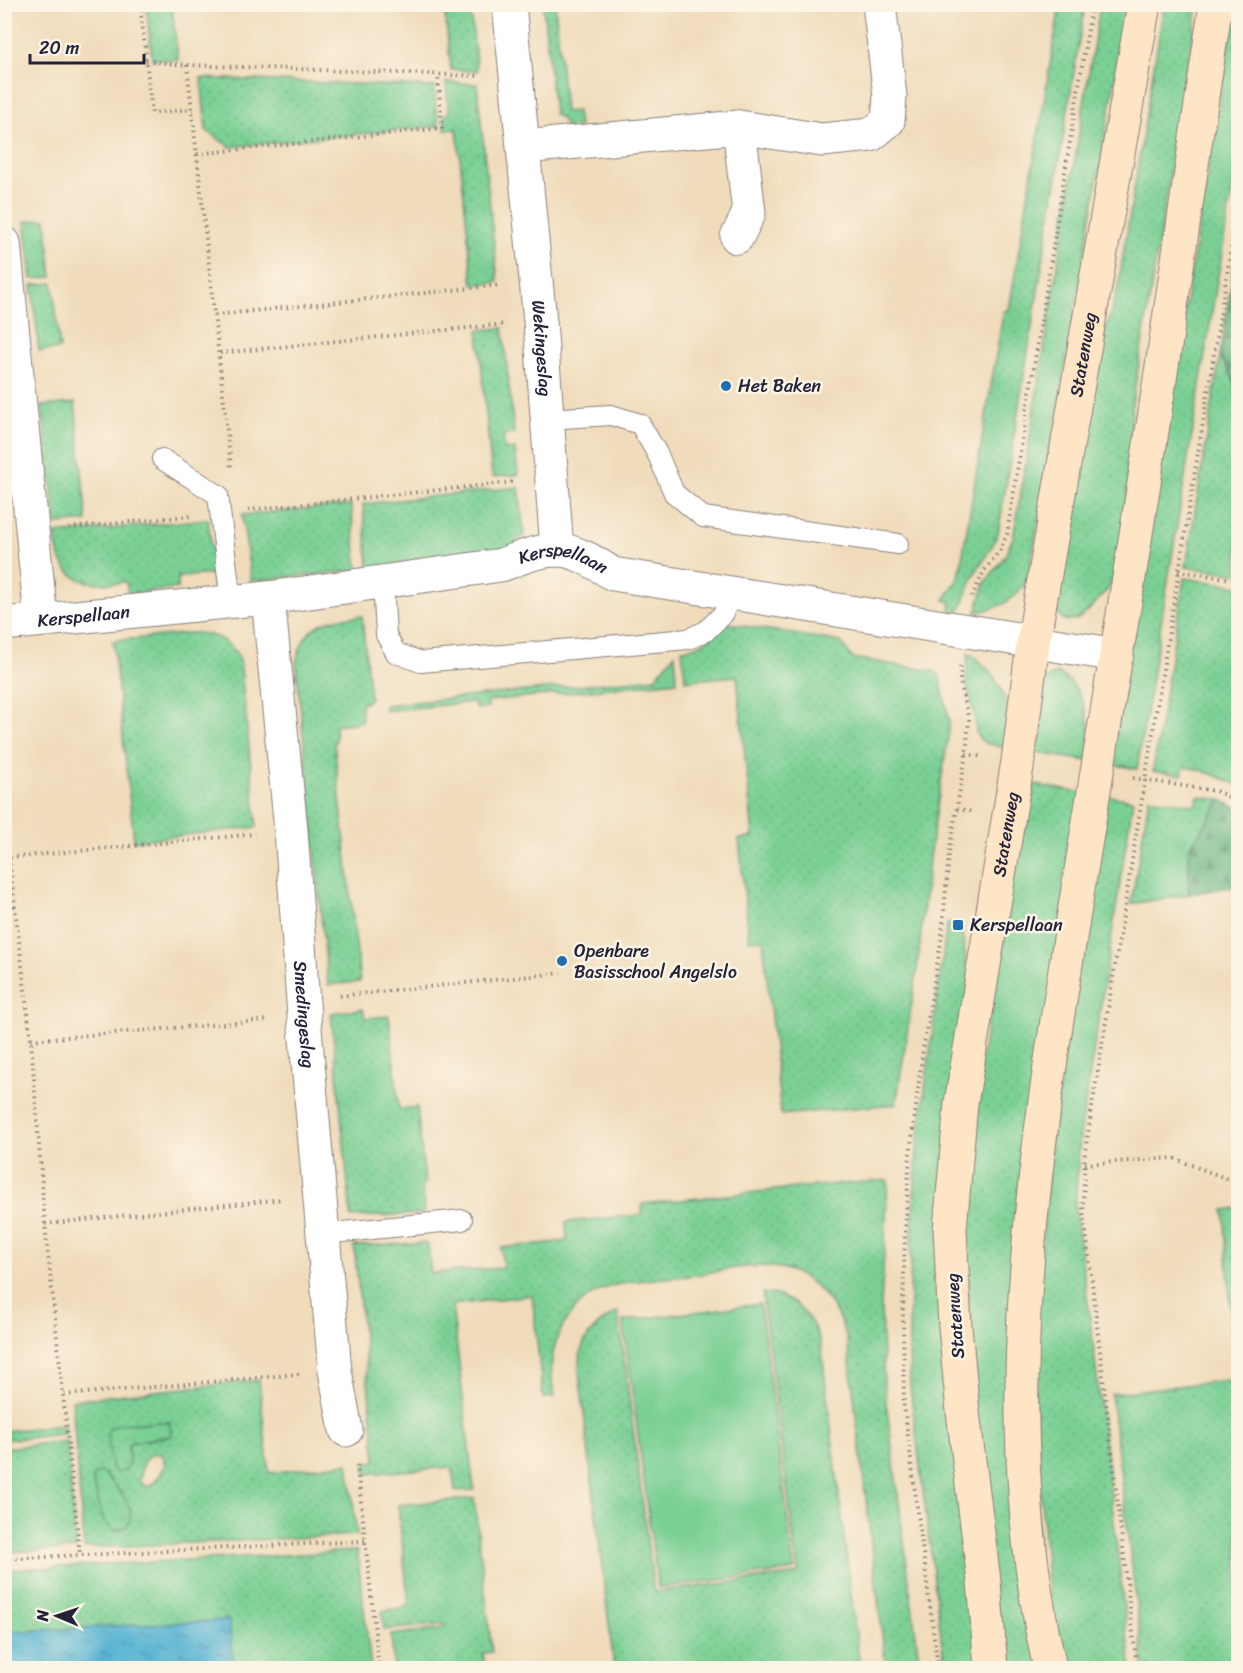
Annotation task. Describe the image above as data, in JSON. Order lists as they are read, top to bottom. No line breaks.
{"streets":{"street":["Wekingeslag","Statenweg","Kerspellaan","Smedingeslag"]},"crossings":[["Wekingeslag","Kerspellaan"],["Statenweg","Kerspellaan"],["Kerspellaan","Smedingeslag"]],"places":{"other":["Het Baken","Openbare Basisschool Angelslo"],"transit":["Kerspellaan"]},"scale_bar":"20 m","north":"left"}
